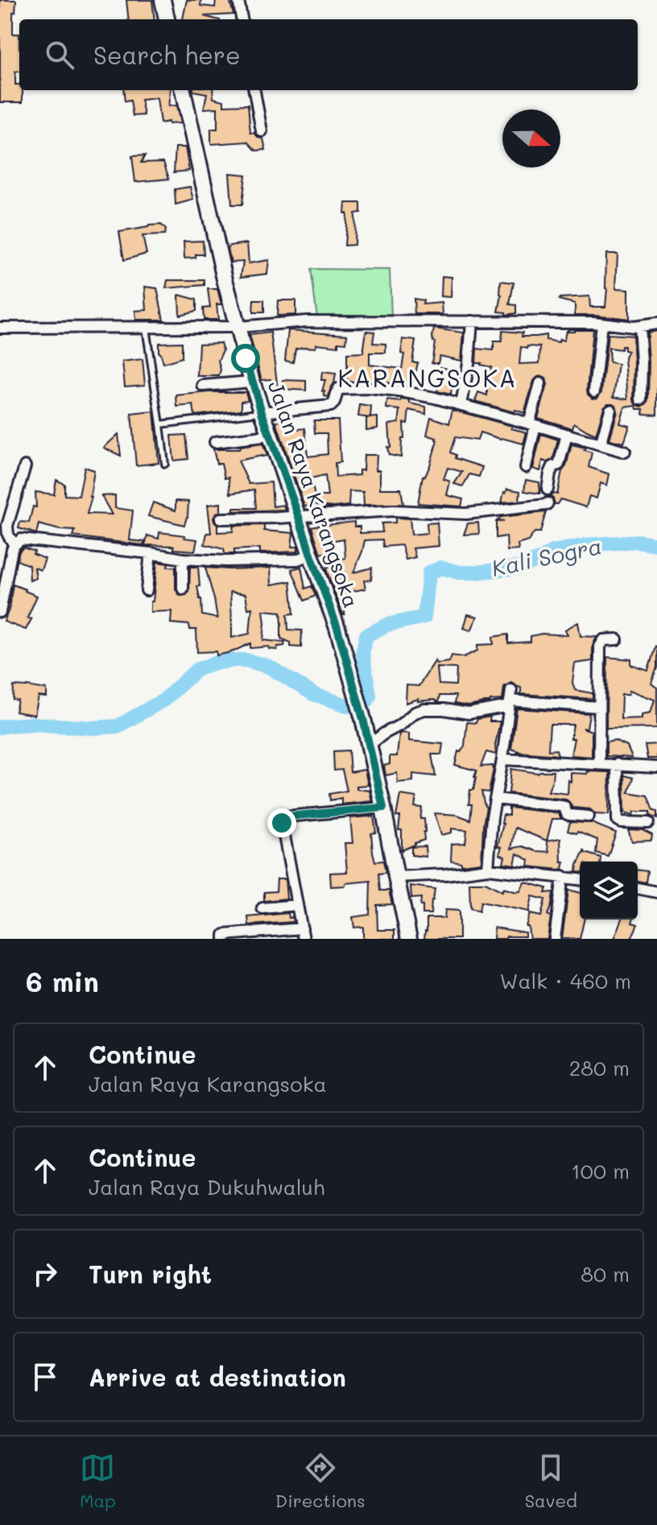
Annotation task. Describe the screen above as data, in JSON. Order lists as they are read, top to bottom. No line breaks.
{"streets":{"main road":["Jalan Raya Karangsoka"]},"districts":["KARANGSOKA"],"water":["Kali Sogra"],"north":"right","page":{"search":"Search here","heading":["6 min","Walk · 460 m"],"list":[["Continue","Jalan Raya Karangsoka","280 m"],["Continue","Jalan Raya Dukuhwaluh","100 m"],["Turn right","80 m"],"Arrive at destination"],"nav":["Map","Directions","Saved"]}}
